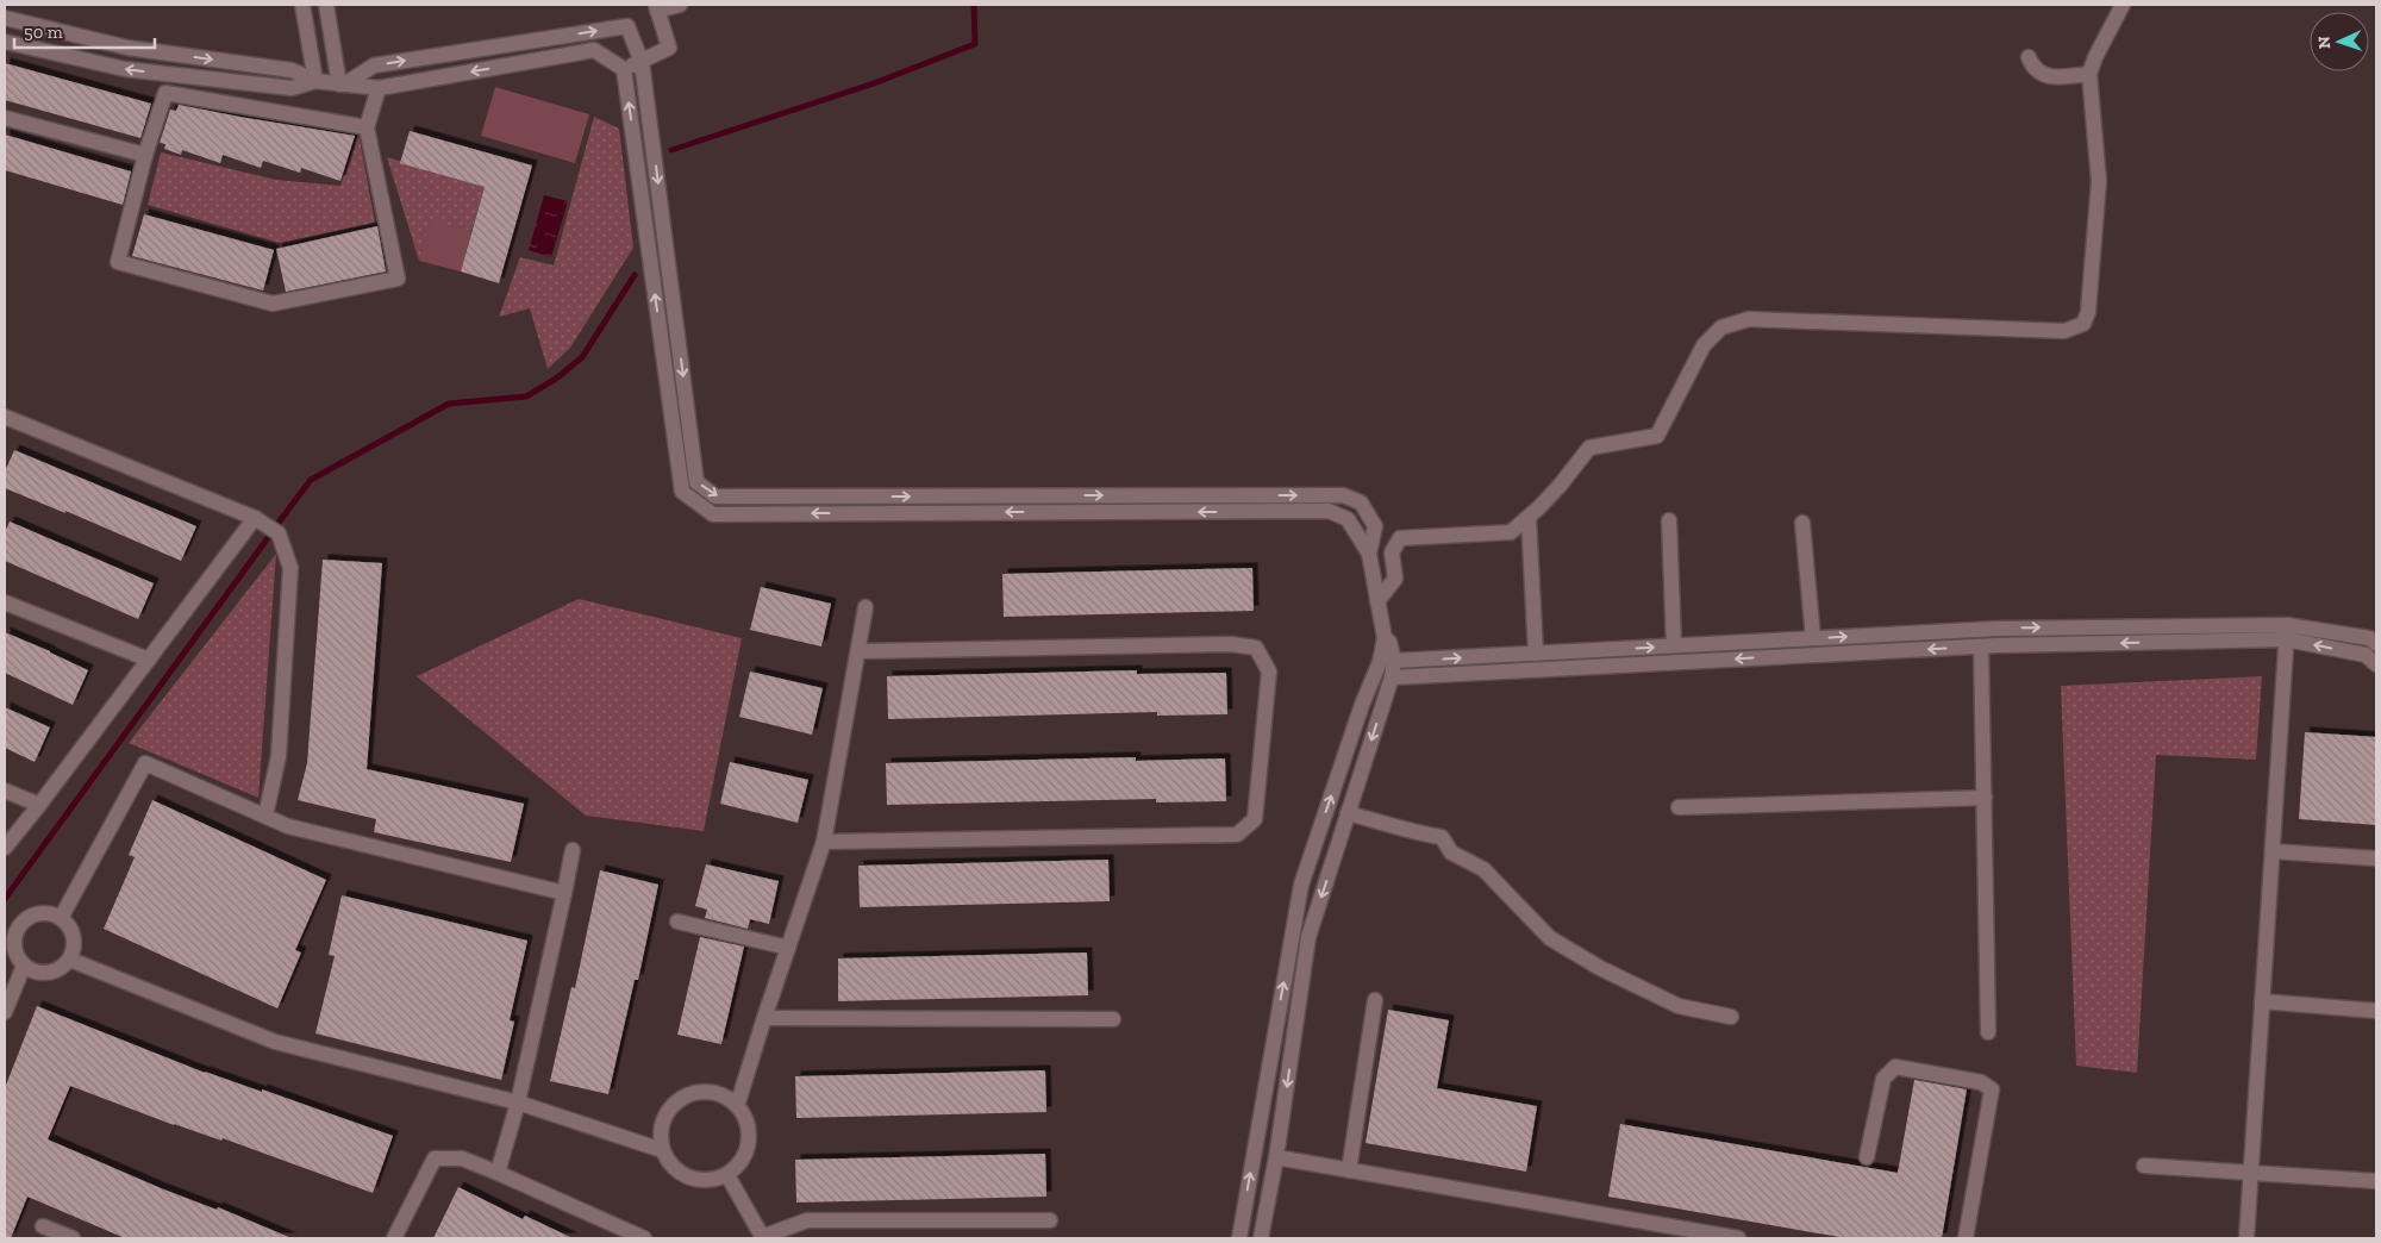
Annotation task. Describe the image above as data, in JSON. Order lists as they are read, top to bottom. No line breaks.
{"scale_bar":"50 m","north":"left"}
